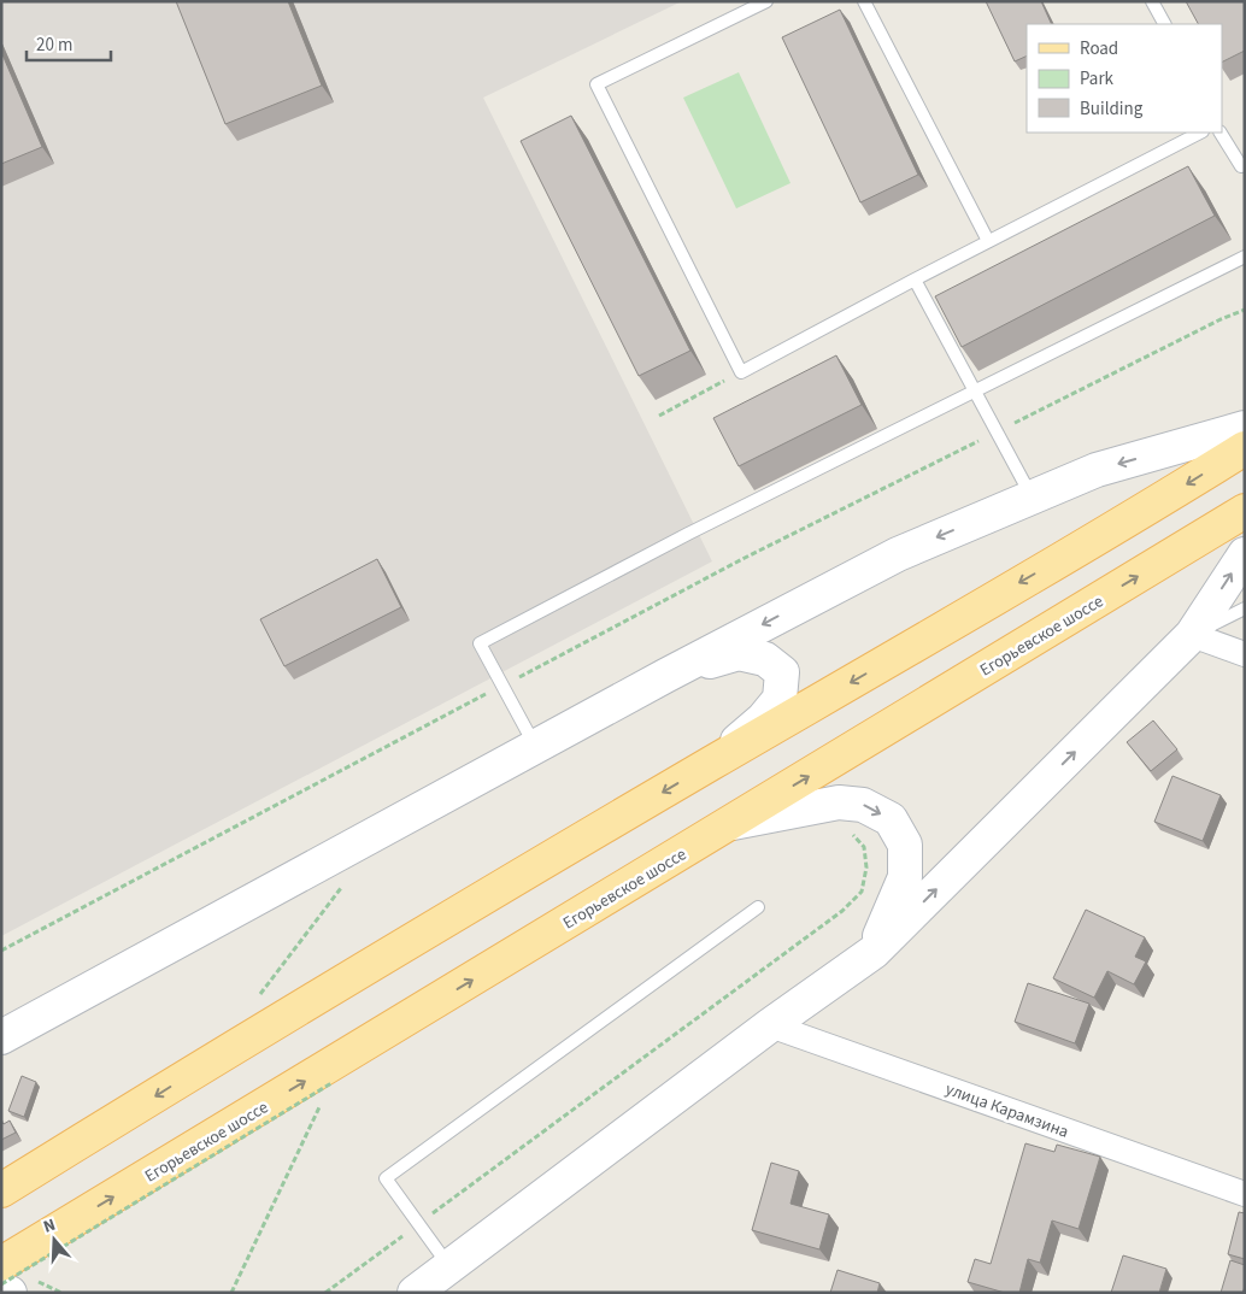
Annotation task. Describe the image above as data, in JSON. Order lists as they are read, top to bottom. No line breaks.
{"streets":{"main road":["Егорьевское шоссе"],"street":["улица Карамзина"]},"legend":["Road","Park","Building"],"scale_bar":"20 m","north":"top"}
